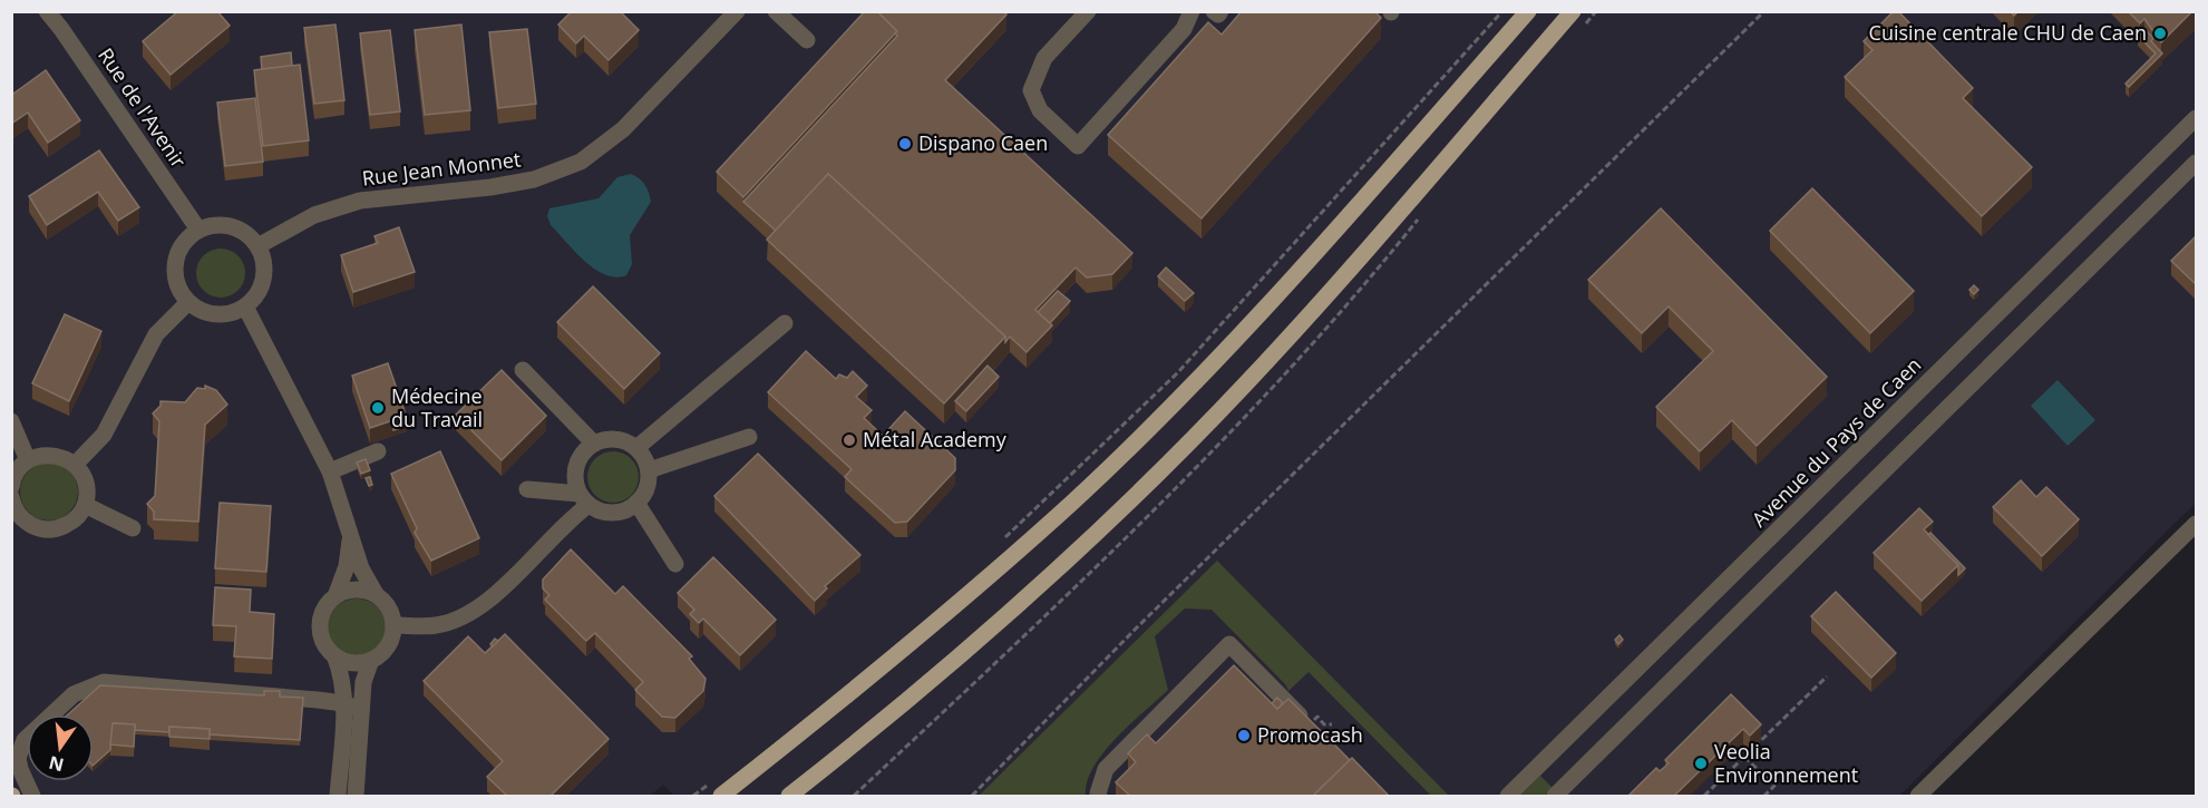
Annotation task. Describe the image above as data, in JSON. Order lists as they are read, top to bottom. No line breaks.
{"streets":{"street":["Rue de l'Avenir","Rue Jean Monnet","Avenue du Pays de Caen"]},"crossings":[["Rue de l'Avenir","Rue Jean Monnet"]],"places":["Cuisine centrale CHU de Caen","Dispano Caen","Médecine du Travail","Métal Academy","Promocash","Veolia Environnement"],"north":"bottom"}
